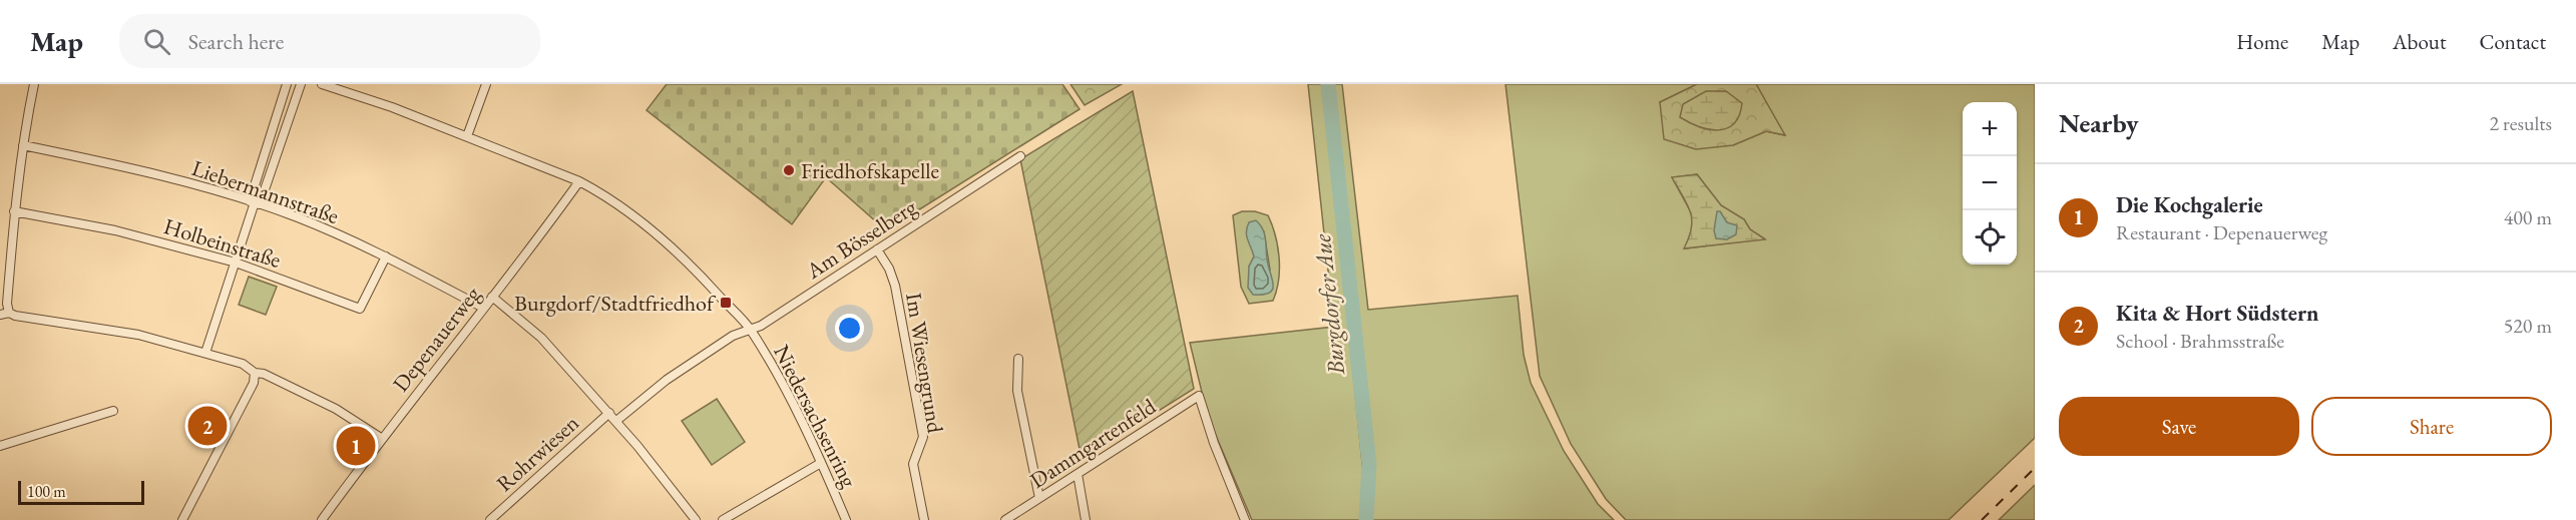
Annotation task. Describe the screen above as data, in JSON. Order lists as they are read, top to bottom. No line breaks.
{"streets":{"street":["Liebermannstraße","Am Bösselberg","Holbeinstraße","Depenauerweg","Im Wiesengrund","Niedersachsenring","Dammgartenfeld","Rohrwiesen"]},"crossings":[["Liebermannstraße","Holbeinstraße"],["Liebermannstraße","Depenauerweg"],["Am Bösselberg","Im Wiesengrund"],["Am Bösselberg","Niedersachsenring"],["Depenauerweg","Niedersachsenring"]],"water":["Burgdorfer Aue"],"places":{"other":["Friedhofskapelle"],"transit":["Burgdorf/Stadtfriedhof"]},"scale_bar":"100 m","page":{"header":"Map","search":"Search here","nav":["Home","Map","About","Contact"],"heading":["Nearby","2 results"],"map_buttons":["+","−"],"list":[{"mark":"1","name":"Die Kochgalerie","note":"Restaurant · Depenauerweg","value":"400 m"},{"mark":"2","name":"Kita & Hort Südstern","note":"School · Brahmsstraße","value":"520 m"}],"buttons":["Save","Share"],"pins":["2","1"],"scale":"100 m"}}
